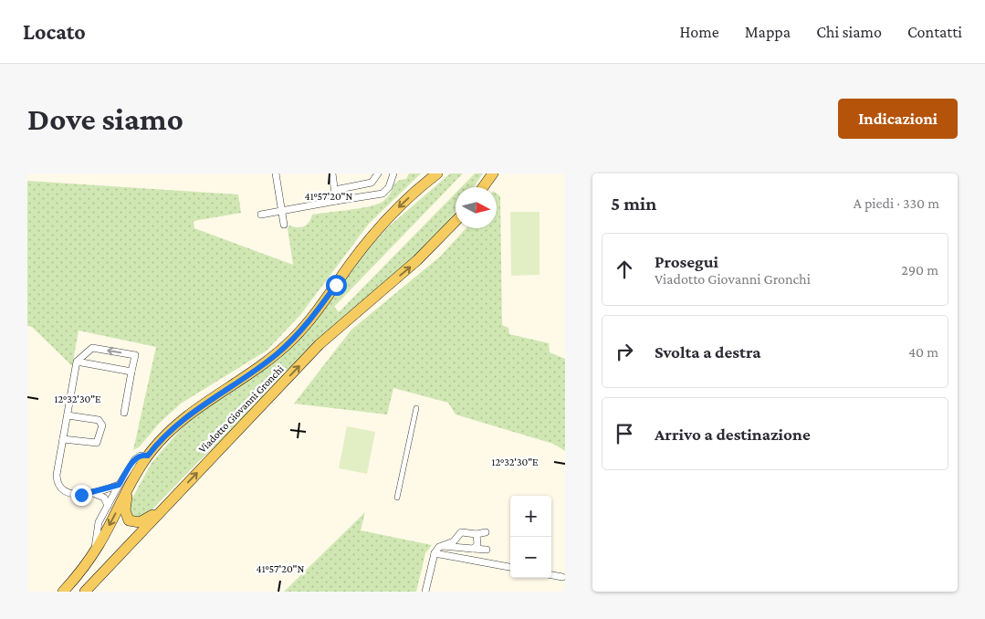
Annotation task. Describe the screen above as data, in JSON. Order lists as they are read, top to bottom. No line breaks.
{"streets":{"main road":["Viadotto Giovanni Gronchi"]},"north":"right","page":{"header":"Locato","nav":["Home","Mappa","Chi siamo","Contatti"],"buttons":"Indicazioni","title":"Dove siamo","heading":["5 min","A piedi · 330 m"],"list":[["Prosegui","Viadotto Giovanni Gronchi","290 m"],["Svolta a destra","40 m"],"Arrivo a destinazione"],"map_buttons":["+","−"]},"coordinates":["41°57'20\"N","12°32'30\"E"]}
